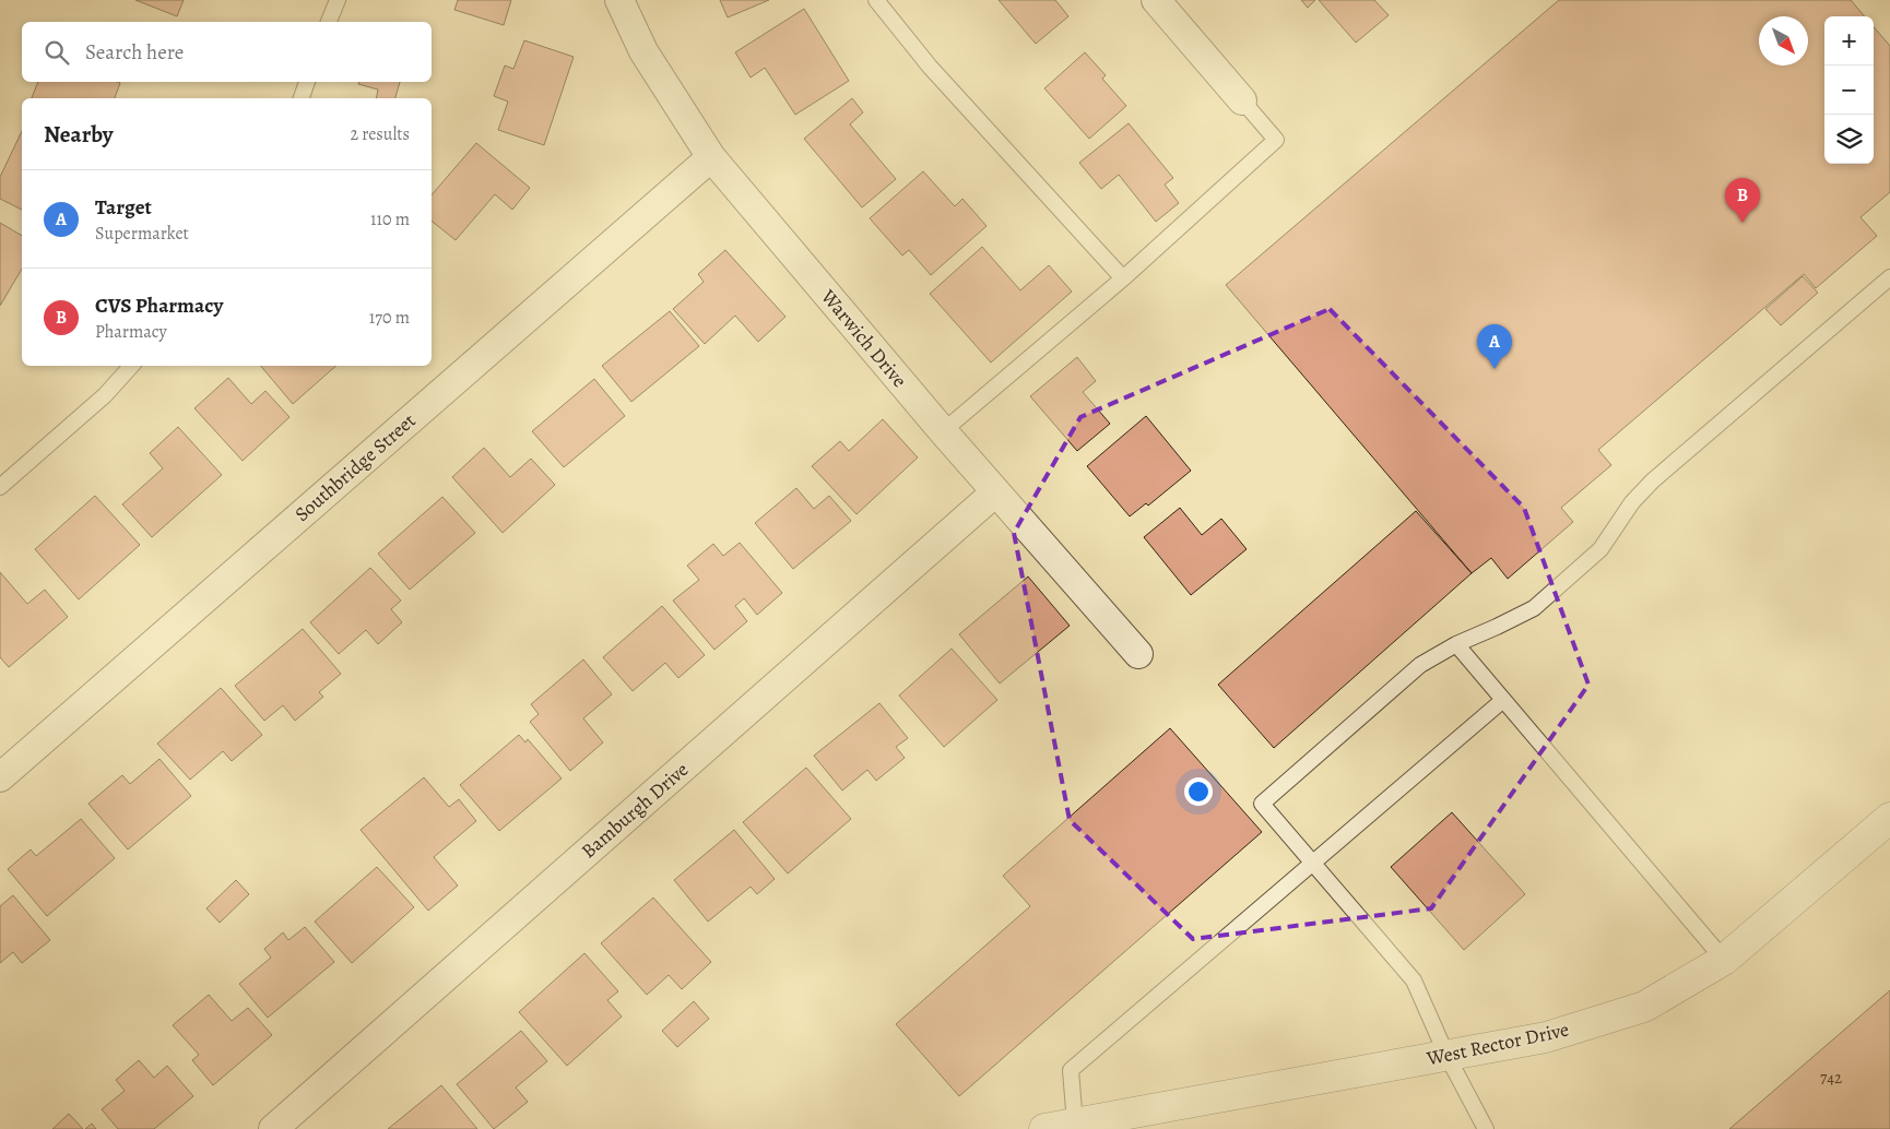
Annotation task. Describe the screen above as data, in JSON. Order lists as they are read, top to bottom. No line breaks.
{"streets":{"street":["Warwich Drive","Southbridge Street","Bamburgh Drive","West Rector Drive"]},"crossings":[["Warwich Drive","Southbridge Street"],["Warwich Drive","Bamburgh Drive"]],"house_numbers":["742"],"north":"bottom right","page":{"map_buttons":["+","−"],"search":"Search here","heading":["Nearby","2 results"],"list":[{"mark":"A","name":"Target","note":"Supermarket","value":"110 m"},{"mark":"B","name":"CVS Pharmacy","note":"Pharmacy","value":"170 m"}],"pins":["B","A"]}}
